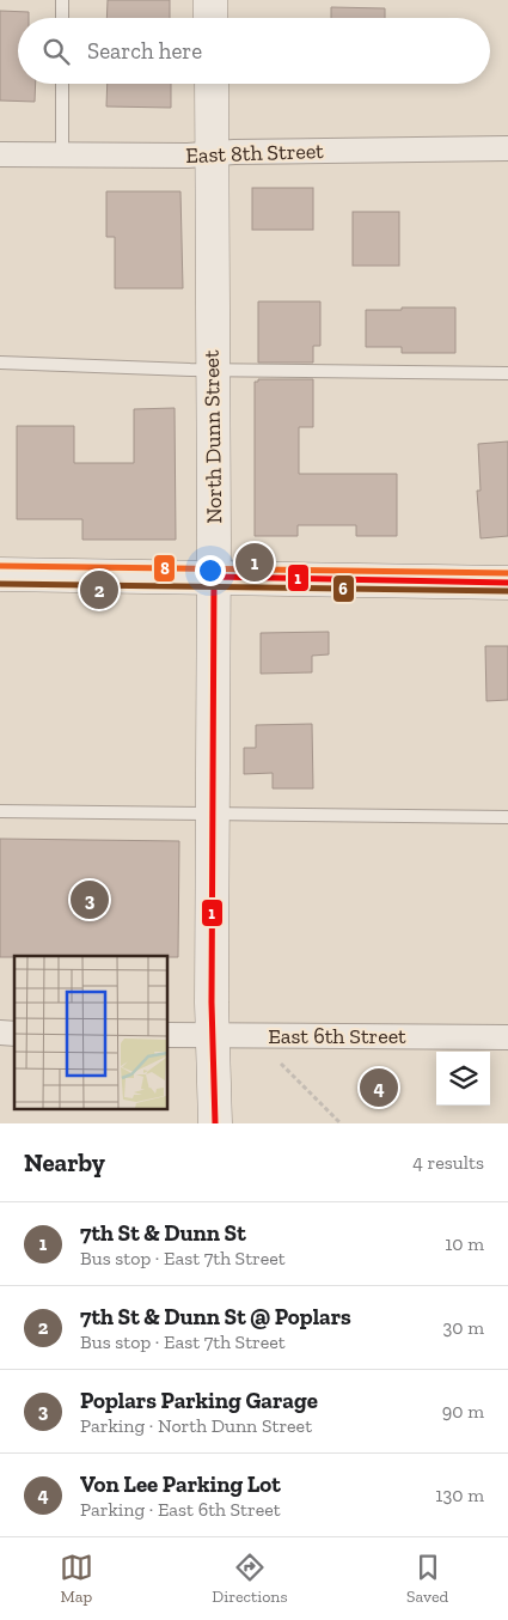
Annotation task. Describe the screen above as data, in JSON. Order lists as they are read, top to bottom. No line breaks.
{"streets":{"street":["East 8th Street","North Dunn Street","East 6th Street"]},"crossings":[["East 8th Street","North Dunn Street"],["North Dunn Street","East 6th Street"]],"lines":["transit line 8","transit line 1","transit line 6"],"page":{"search":"Search here","pins":["1","2","3","4"],"heading":["Nearby","4 results"],"list":[{"mark":"1","name":"7th St & Dunn St","note":"Bus stop · East 7th Street","value":"10 m"},{"mark":"2","name":"7th St & Dunn St @ Poplars","note":"Bus stop · East 7th Street","value":"30 m"},{"mark":"3","name":"Poplars Parking Garage","note":"Parking · North Dunn Street","value":"90 m"},{"mark":"4","name":"Von Lee Parking Lot","note":"Parking · East 6th Street","value":"130 m"}],"nav":["Map","Directions","Saved"]}}
